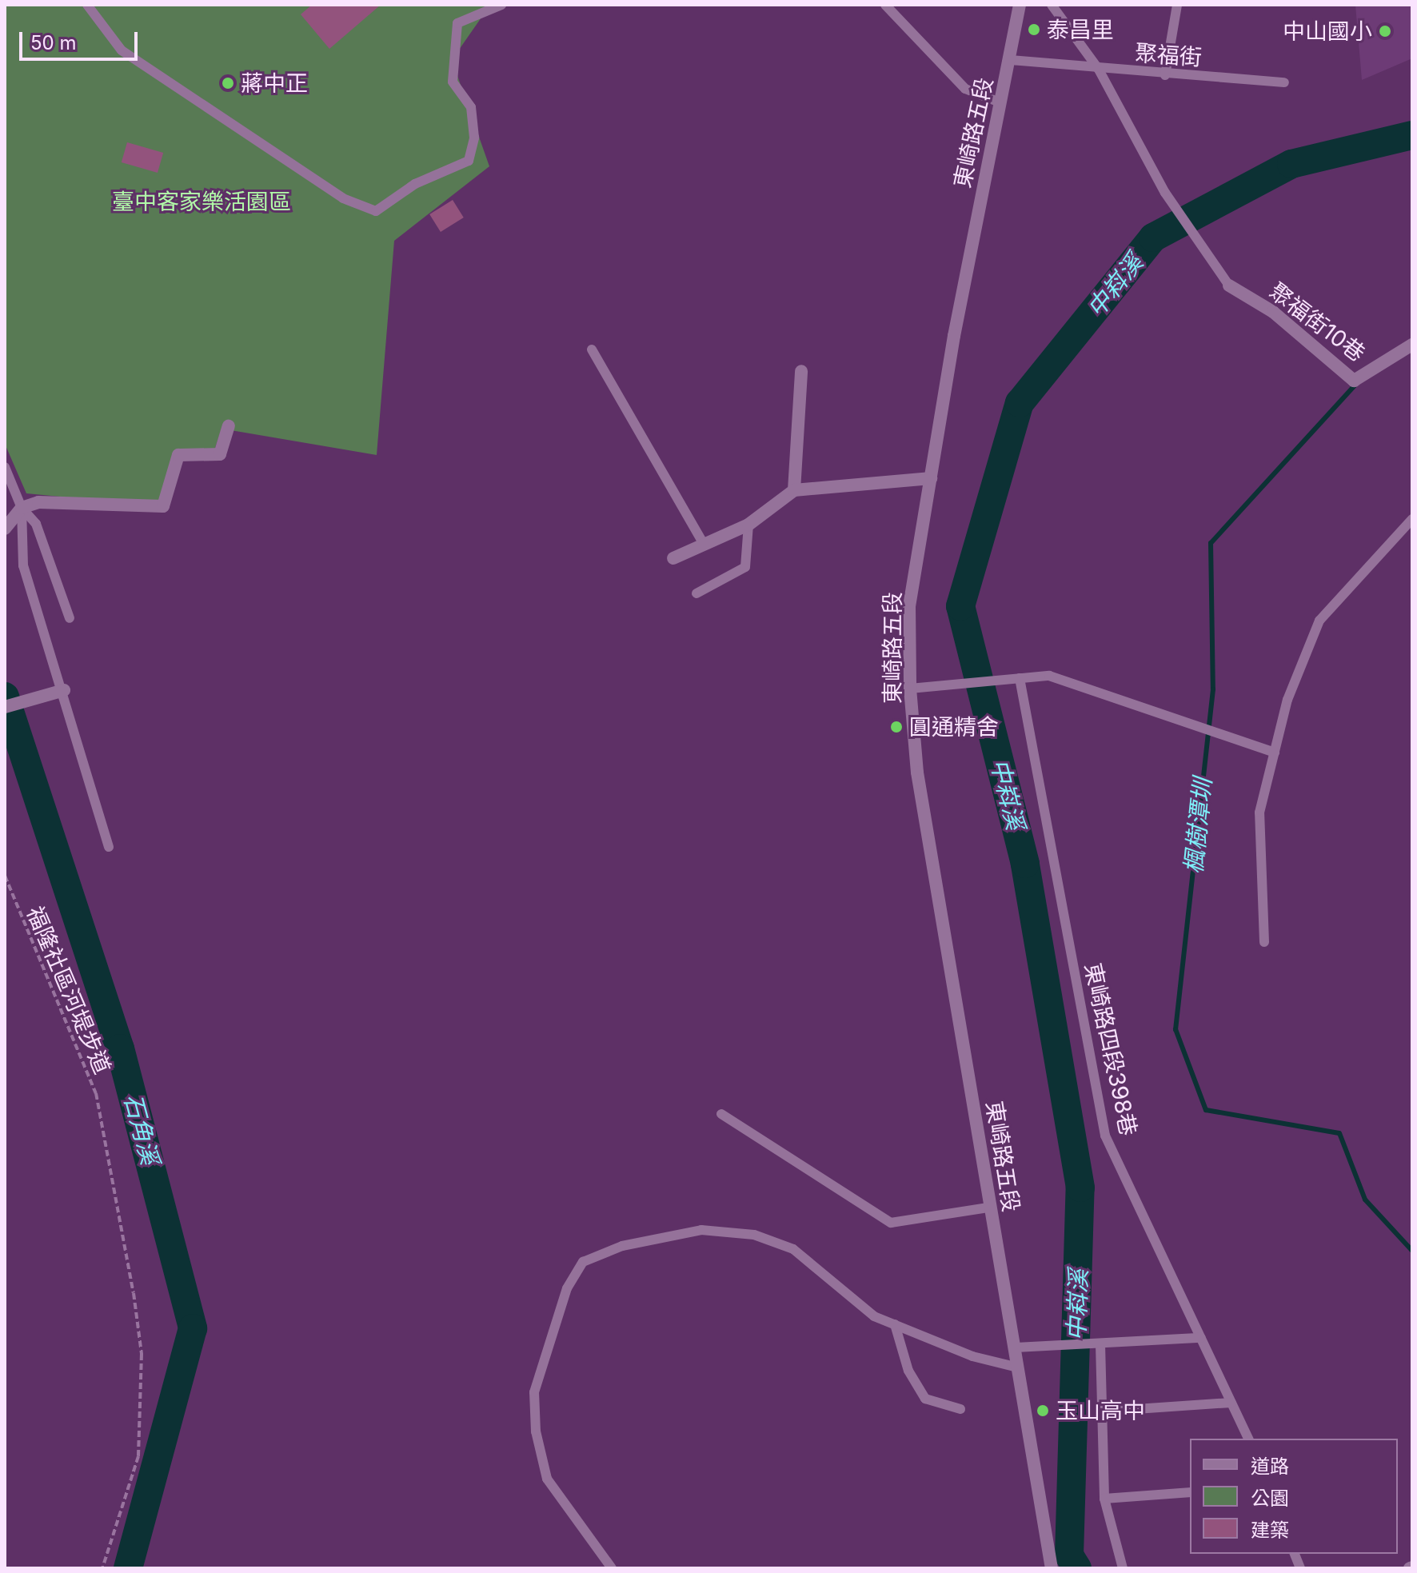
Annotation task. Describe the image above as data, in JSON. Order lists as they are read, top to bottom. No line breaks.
{"streets":{"street":["東崎路五段","聚福街10巷"],"lane":["聚福街","東崎路四段398巷"],"path":["福隆社區河堤步道"]},"crossings":[["聚福街","東崎路五段"]],"water":["中嵙溪","楓樹潭圳","石角溪"],"parks":["臺中客家樂活園區"],"places":["泰昌里","中山國小","蔣中正","圓通精舍","玉山高中"],"legend":["道路","公園","建築"],"scale_bar":"50 m"}
